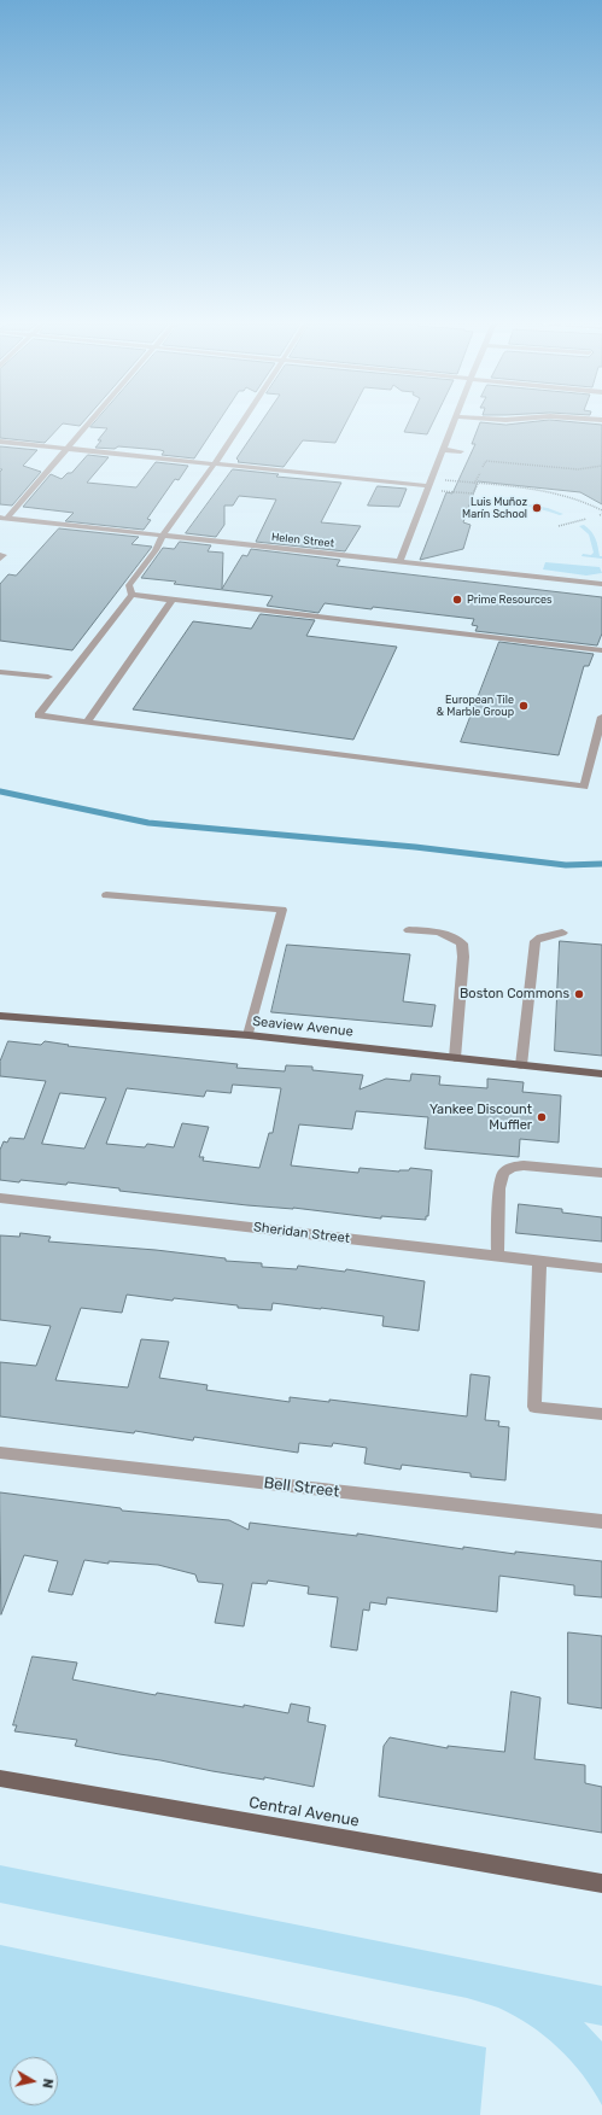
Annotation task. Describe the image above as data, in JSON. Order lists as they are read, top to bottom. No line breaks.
{"streets":{"main road":["Seaview Avenue","Central Avenue"],"street":["Helen Street","Sheridan Street","Bell Street"]},"places":["Luis Muñoz Marín School","Prime Resources","European Tile & Marble Group","Boston Commons","Yankee Discount Muffler"],"north":"right"}
